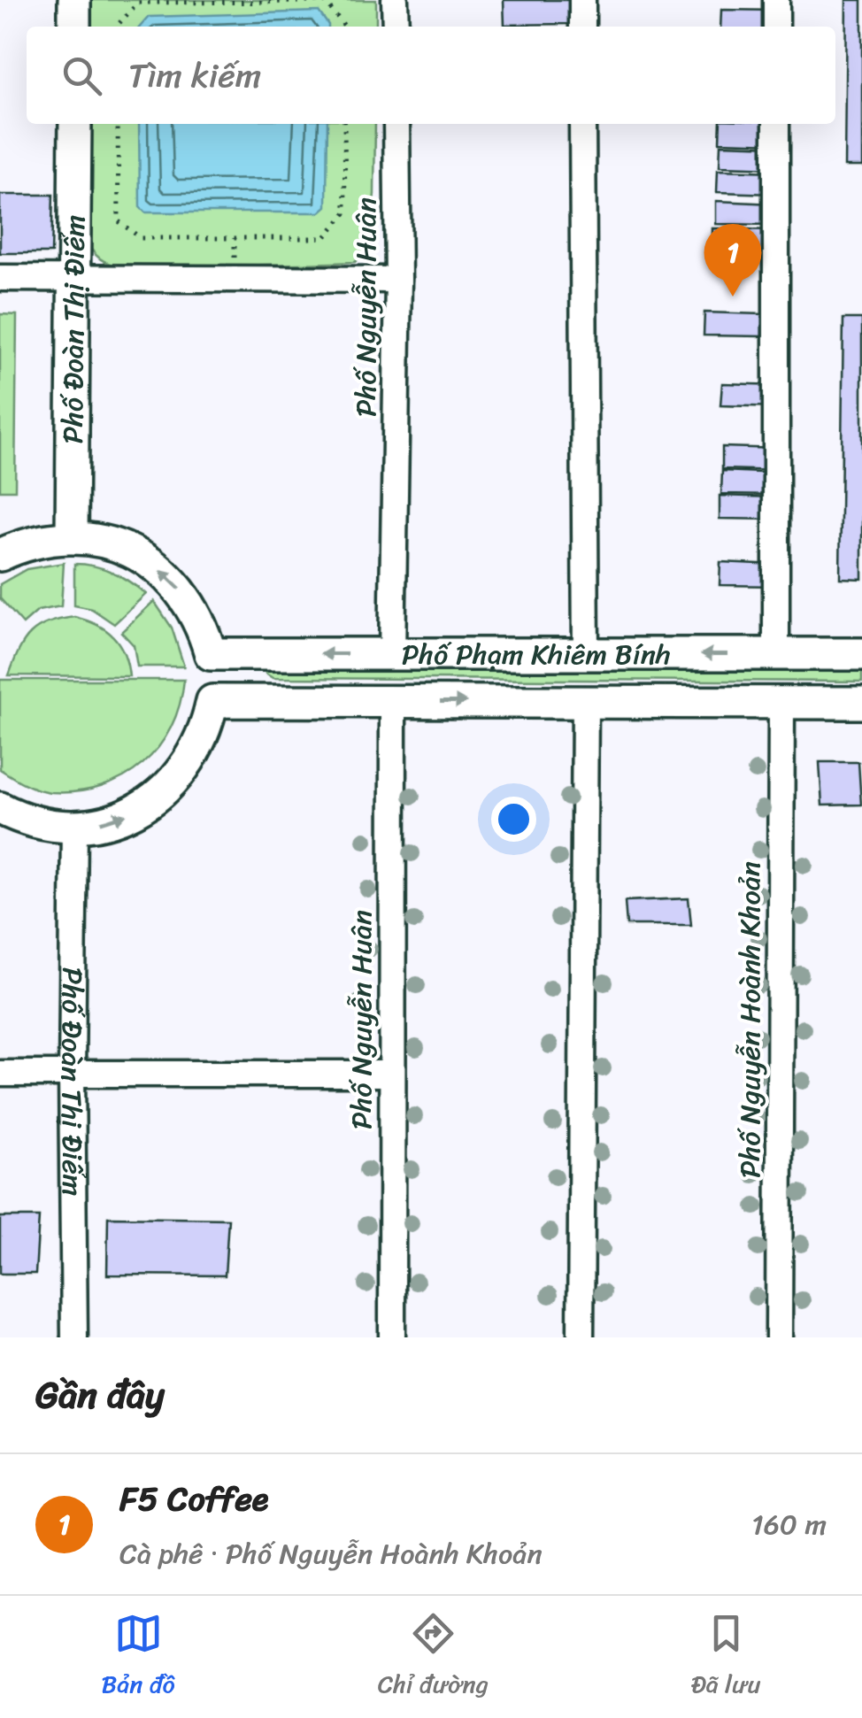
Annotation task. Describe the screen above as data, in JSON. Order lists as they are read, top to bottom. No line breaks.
{"streets":{"street":["Phố Nguyễn Huân","Phố Đoàn Thị Điểm","Phố Phạm Khiêm Bính","Phố Nguyễn Hoành Khoản"]},"crossings":[["Phố Nguyễn Huân","Phố Phạm Khiêm Bính"],["Phố Đoàn Thị Điểm","Phố Phạm Khiêm Bính"],["Phố Phạm Khiêm Bính","Phố Nguyễn Hoành Khoản"]],"page":{"search":"Tìm kiếm","pins":"1","heading":"Gần đây","list":[{"mark":"1","name":"F5 Coffee","note":"Cà phê · Phố Nguyễn Hoành Khoản","value":"160 m"}],"nav":["Bản đồ","Chỉ đường","Đã lưu"]}}
